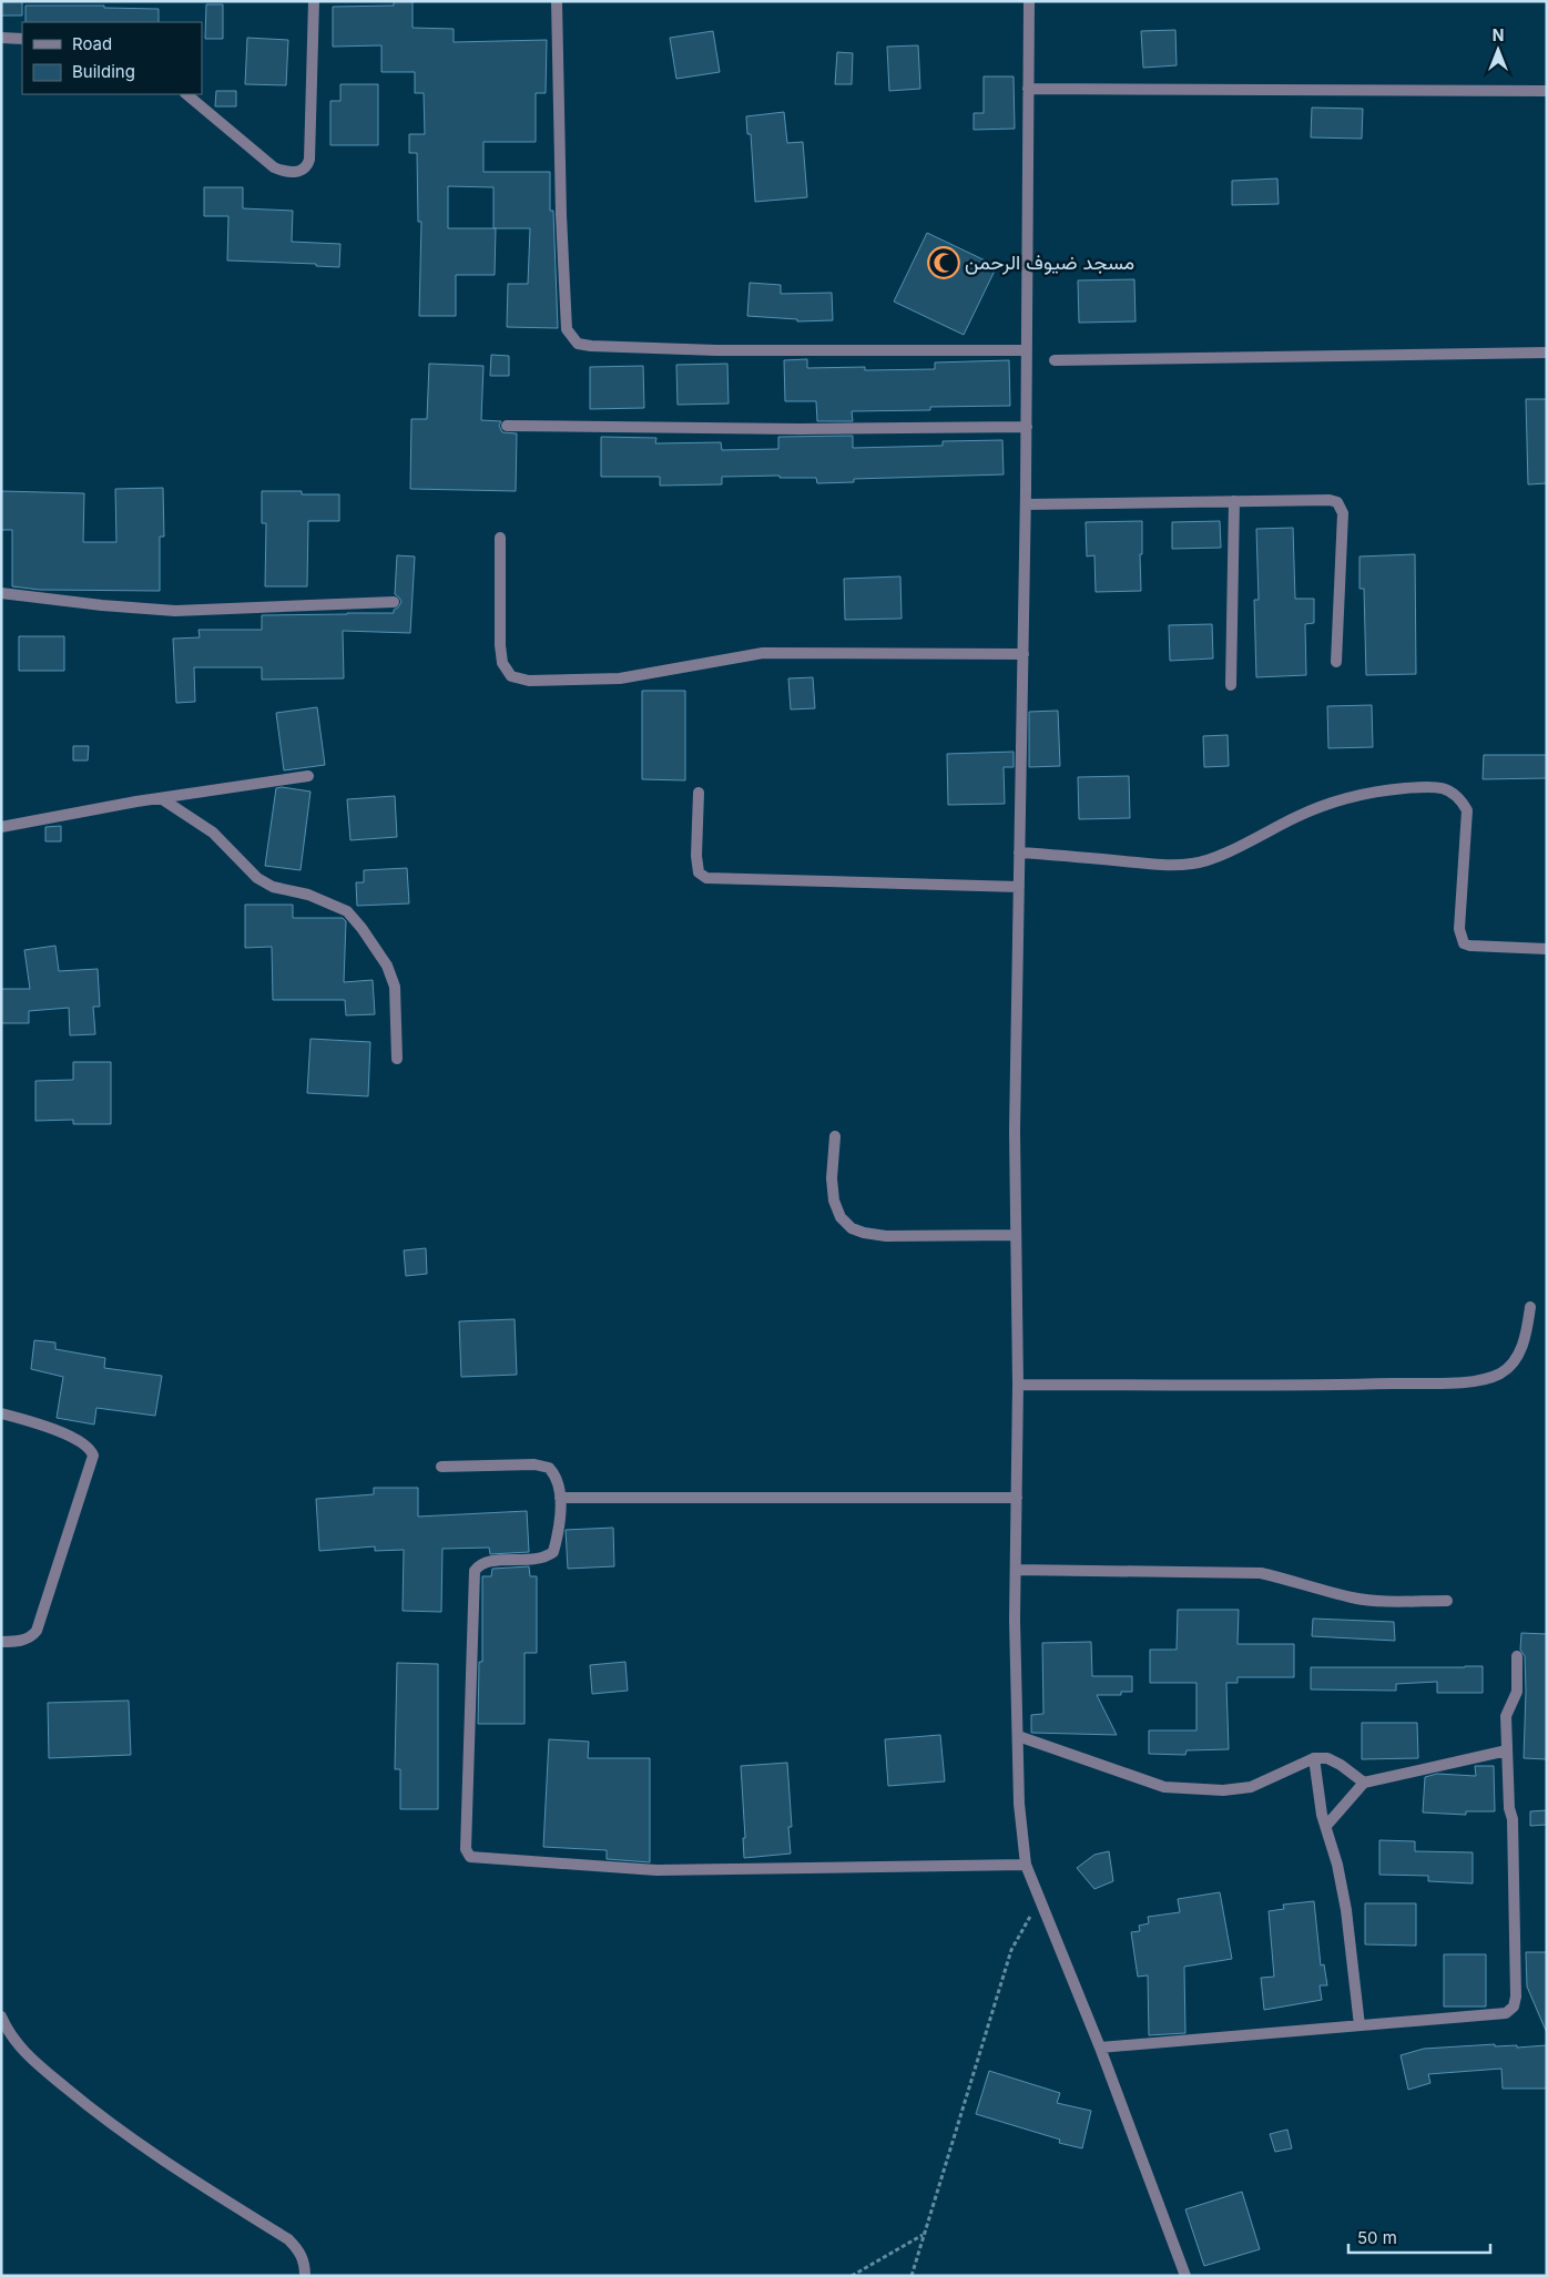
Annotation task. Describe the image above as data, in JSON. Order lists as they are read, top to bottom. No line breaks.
{"places":{"mosque":["مسجد ضيوف الرحمن"]},"legend":["Road","Building"],"scale_bar":"50 m","north":"top"}
